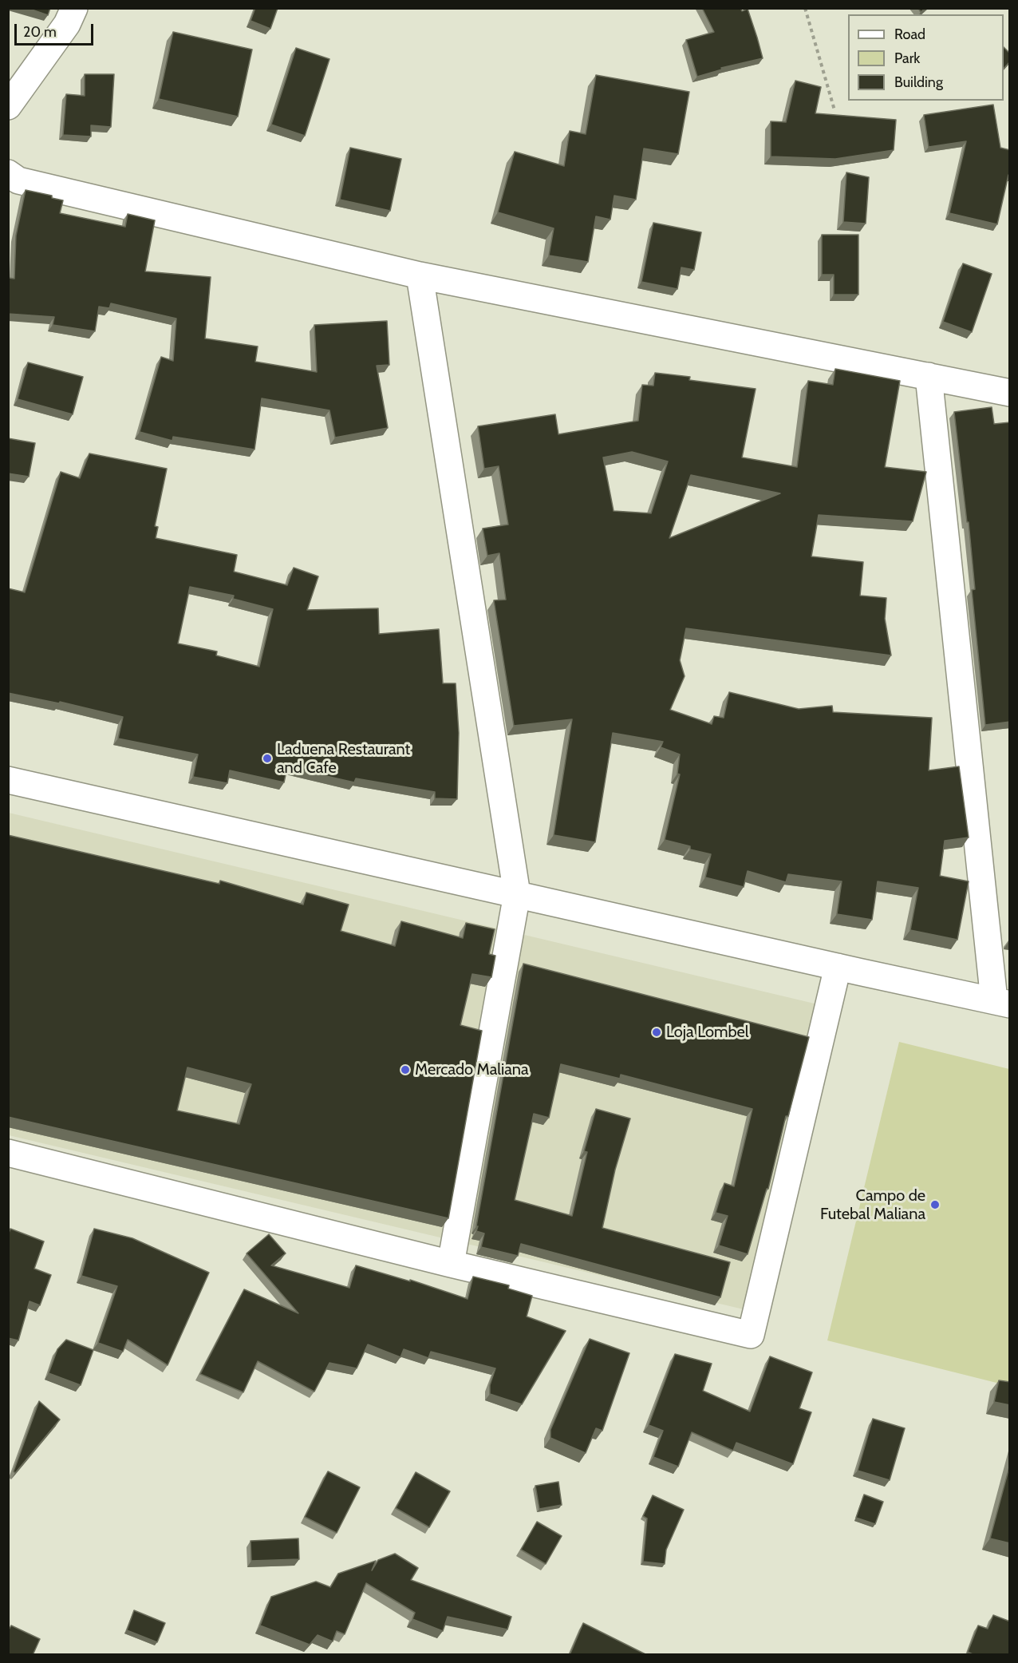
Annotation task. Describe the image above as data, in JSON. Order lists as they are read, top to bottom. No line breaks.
{"places":["Laduena Restaurant and Cafe","Loja Lombel","Mercado Maliana","Campo de Futebal Maliana"],"legend":["Road","Park","Building"],"scale_bar":"20 m"}
